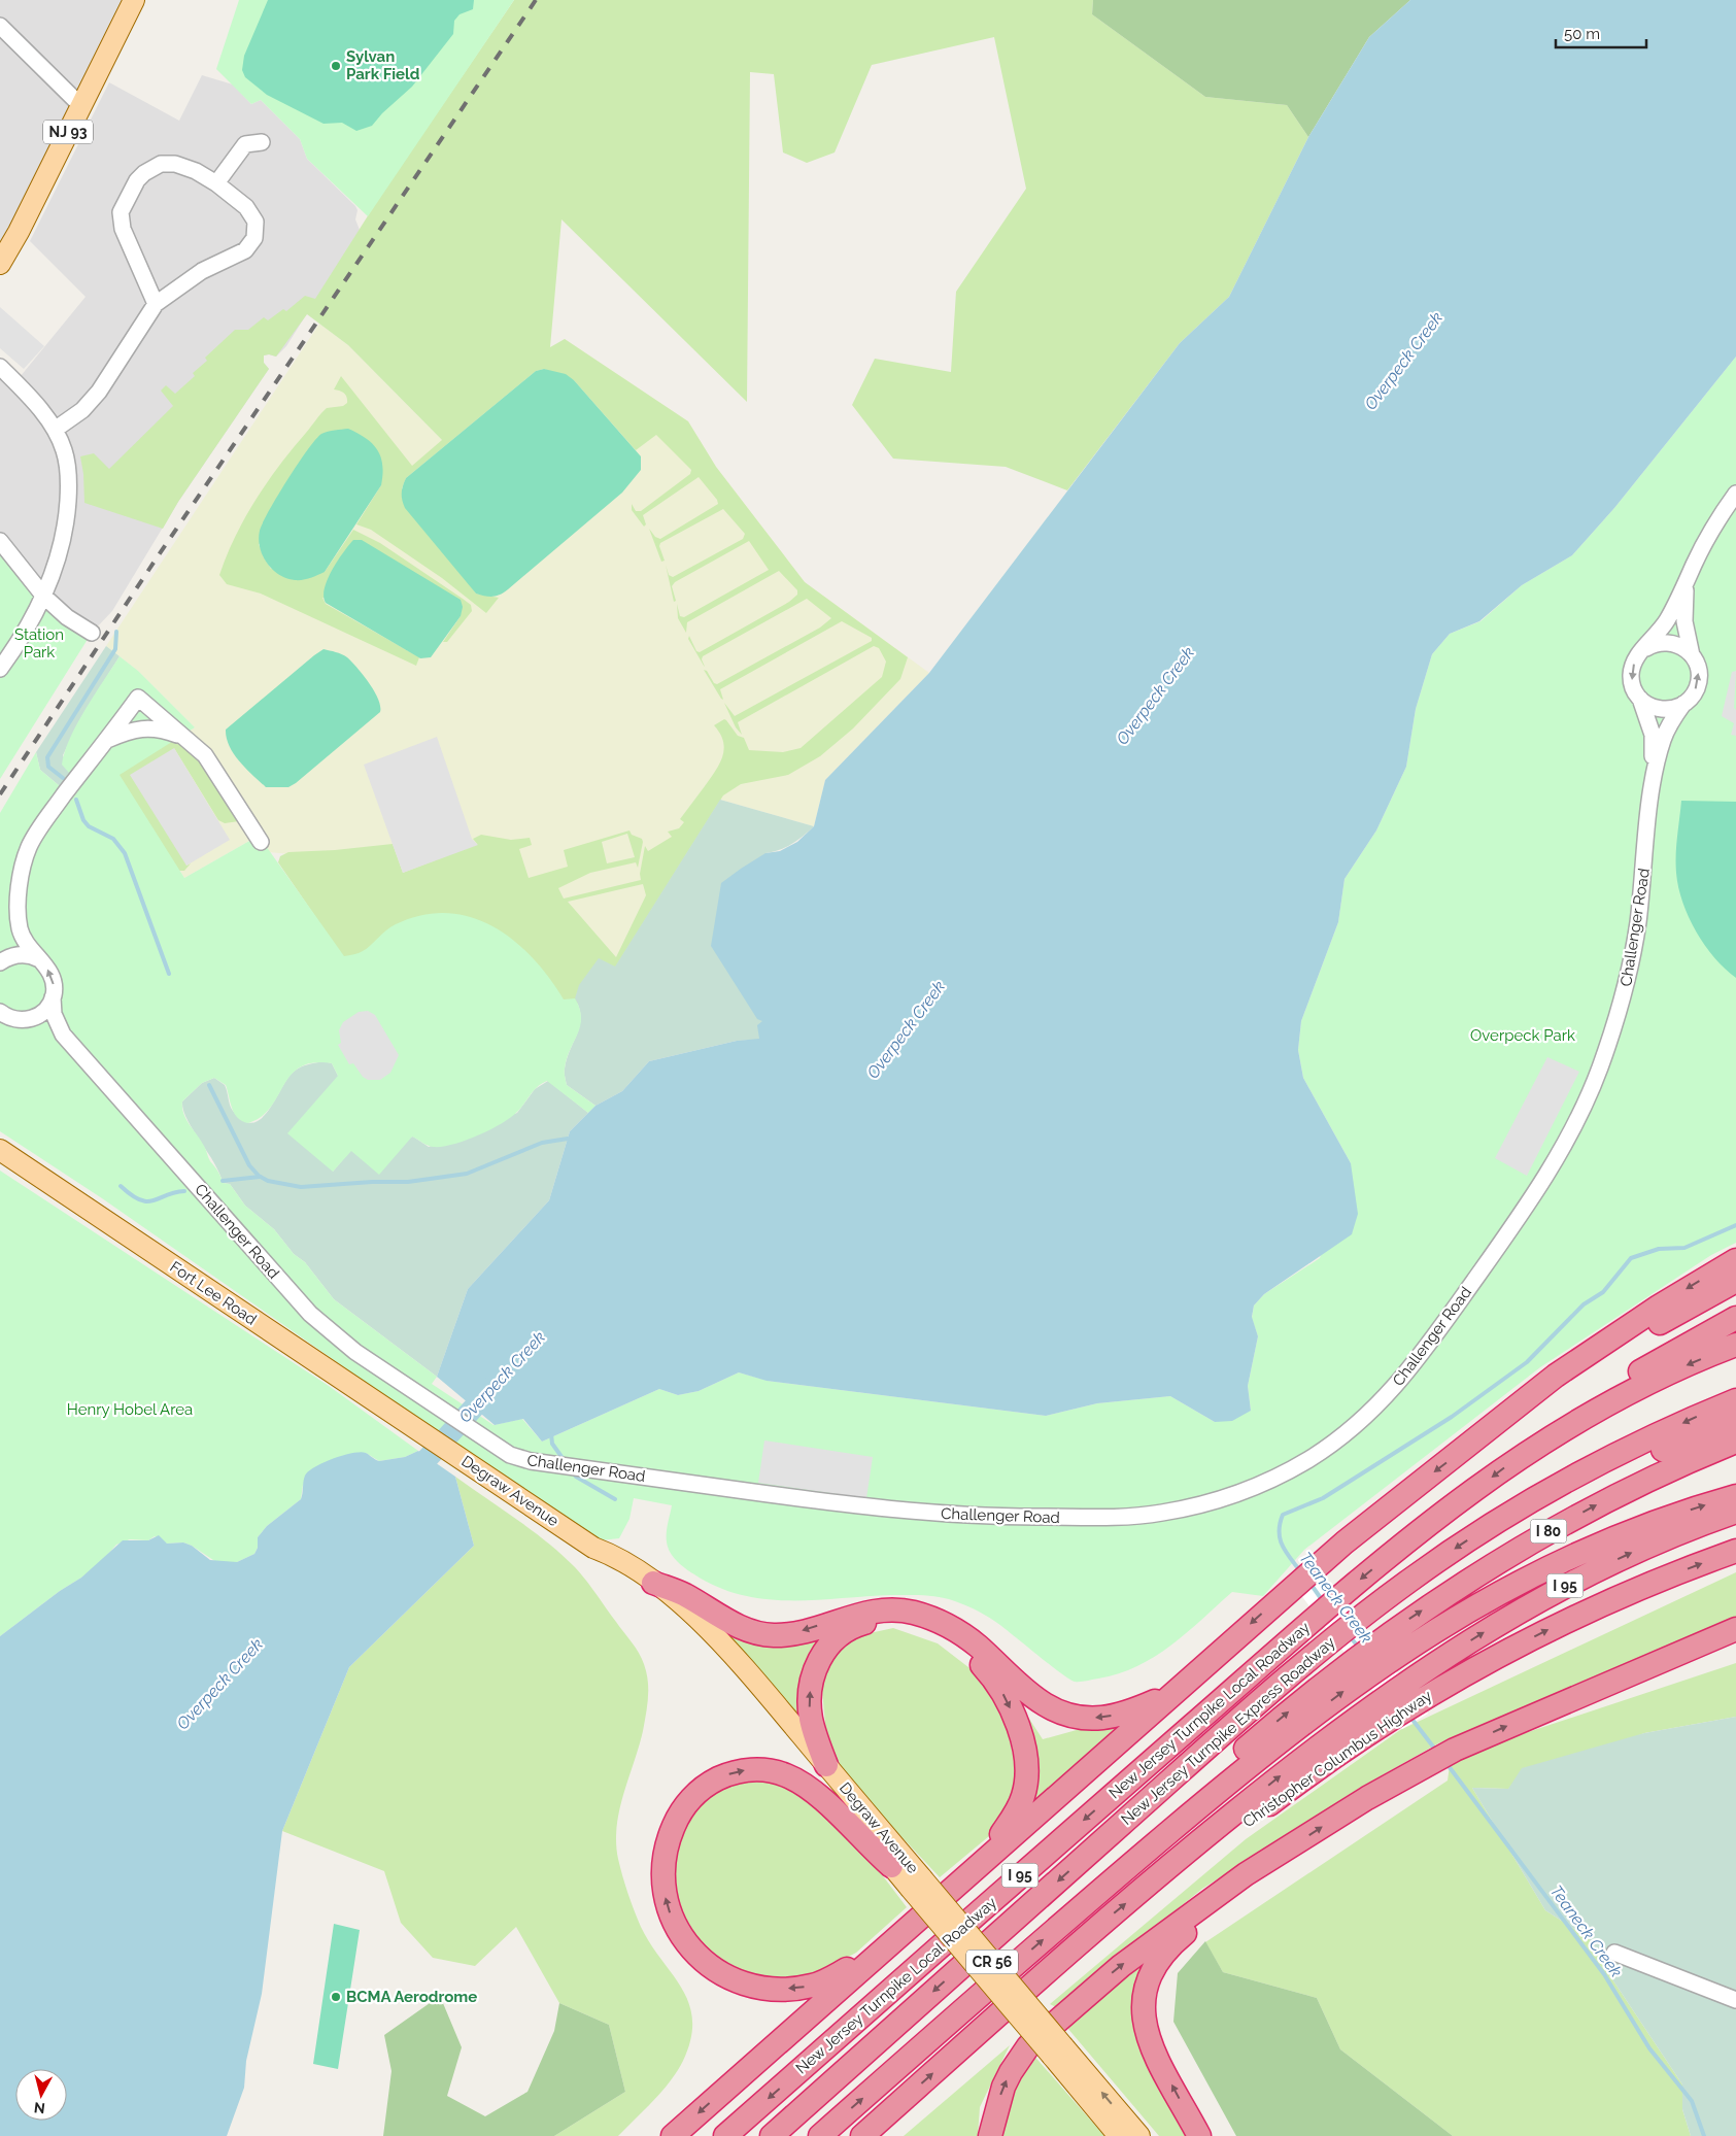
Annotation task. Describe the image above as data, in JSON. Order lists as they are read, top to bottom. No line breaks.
{"streets":{"highway":["I 80","I 95","New Jersey Turnpike Local Roadway","New Jersey Turnpike Express Roadway","Christopher Columbus Highway"],"main road":["NJ 93","Fort Lee Road","Degraw Avenue","CR 56"],"street":["Challenger Road"]},"crossings":[["Fort Lee Road","Degraw Avenue"],["I 80","I 95"],["I 80","New Jersey Turnpike Express Roadway"],["I 95","Christopher Columbus Highway"]],"water":["Overpeck Creek","Teaneck Creek"],"parks":["Station Park","Overpeck Park","Henry Hobel Area"],"places":["Sylvan Park Field","BCMA Aerodrome"],"scale_bar":"50 m","north":"bottom"}
